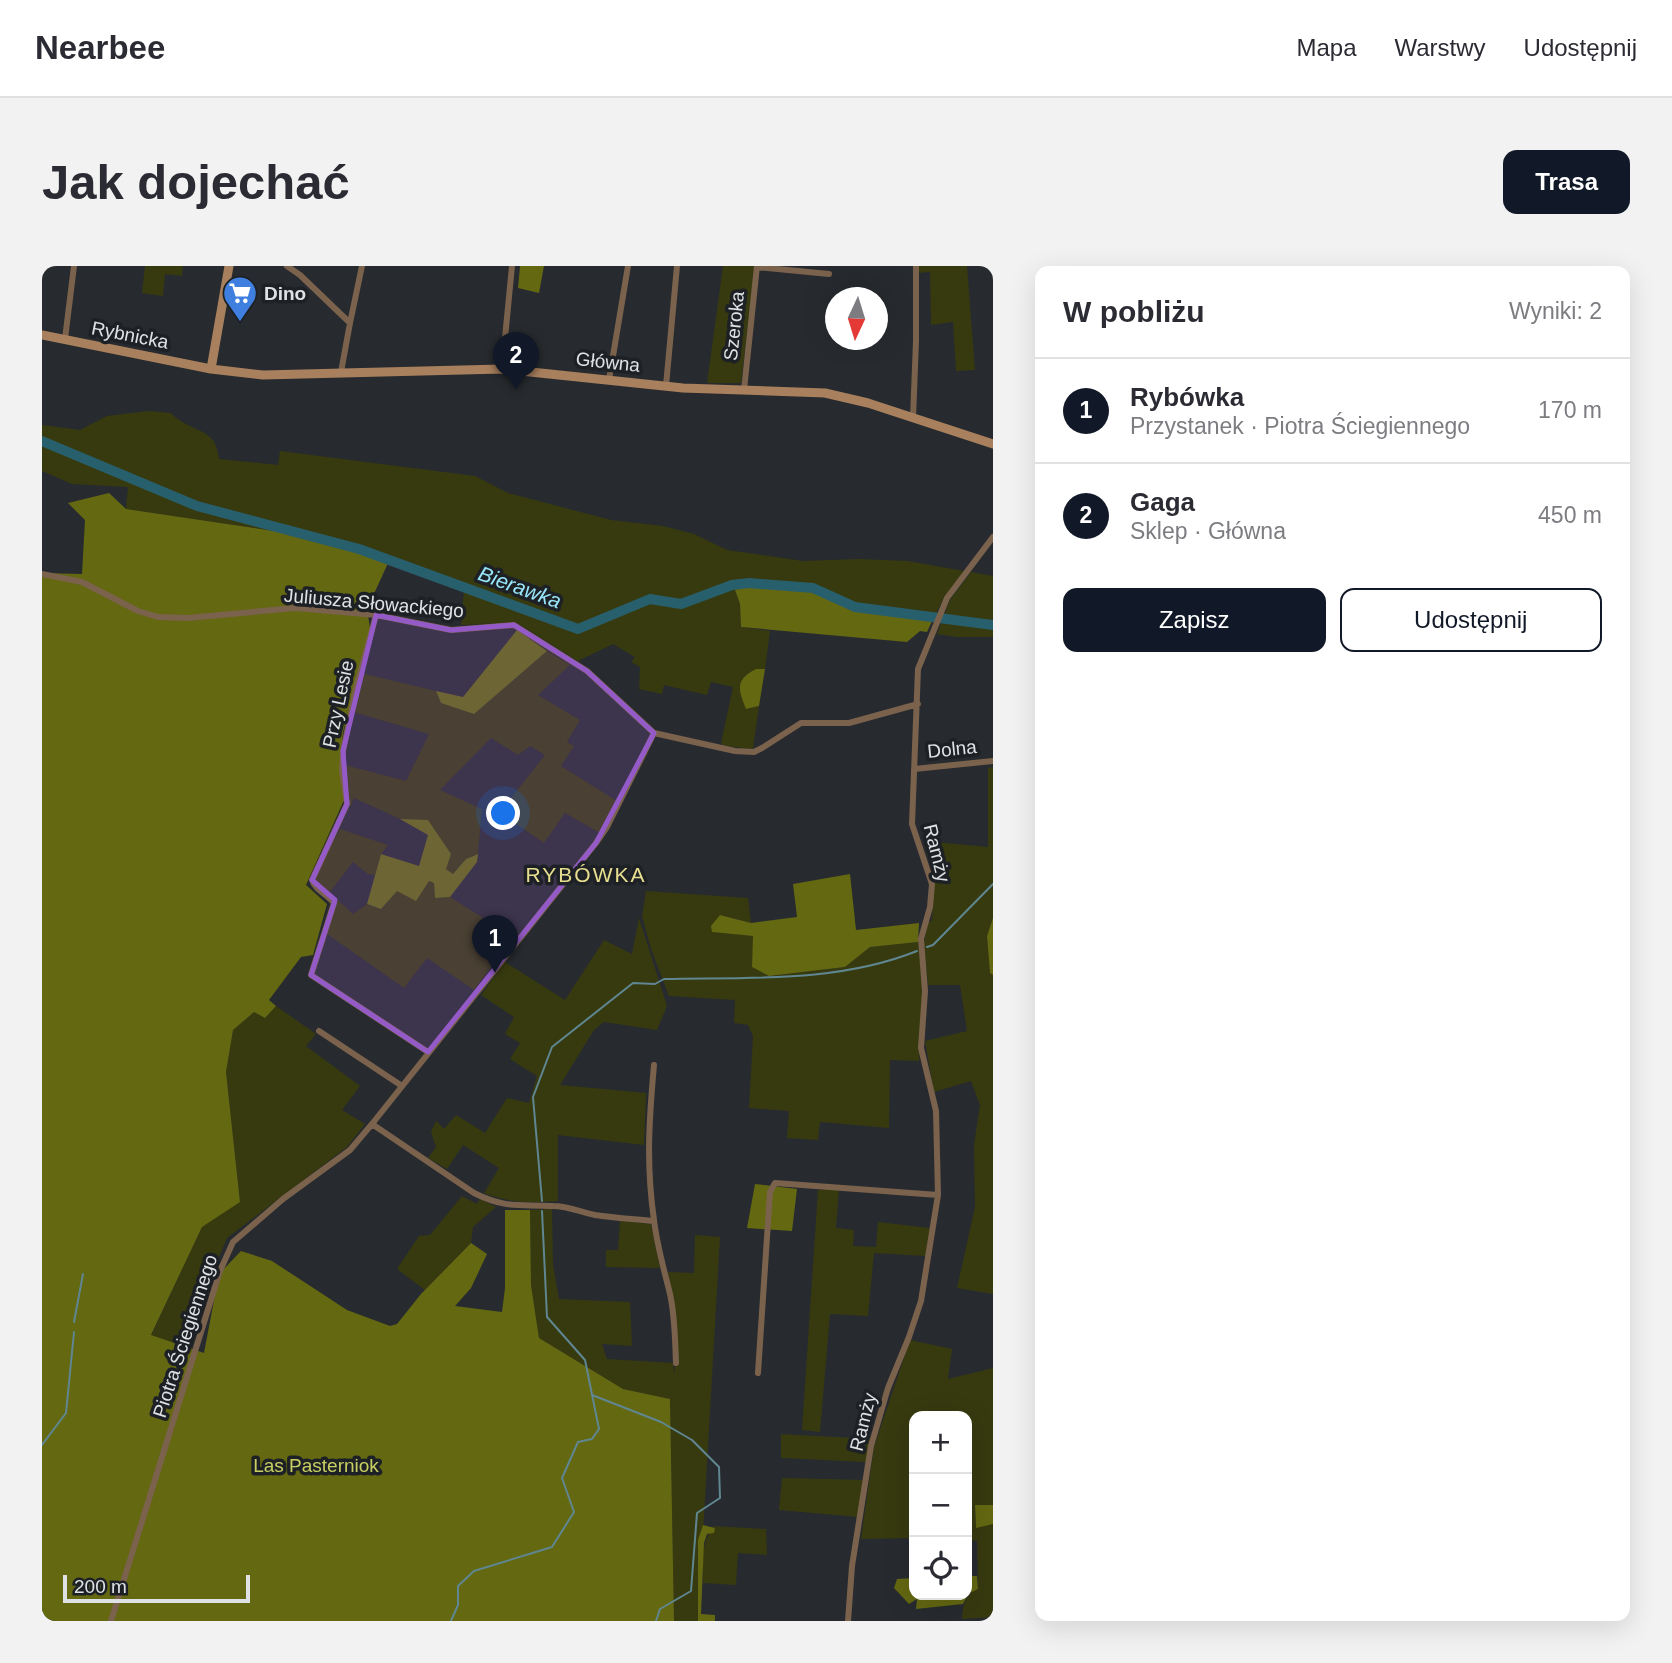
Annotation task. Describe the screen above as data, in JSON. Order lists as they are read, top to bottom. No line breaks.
{"streets":{"main road":["Rybnicka","Główna"],"street":["Szeroka","Juliusza Słowackiego","Przy Lesie","Dolna","Ramży","Piotra Ściegiennego"]},"crossings":[["Szeroka","Główna"],["Rybnicka","Główna"],["Juliusza Słowackiego","Przy Lesie"],["Juliusza Słowackiego","Piotra Ściegiennego"],["Przy Lesie","Piotra Ściegiennego"],["Dolna","Ramży"]],"districts":["RYBÓWKA"],"water":["Bierawka"],"parks":["Las Pasterniok"],"places":{"supermarket":["Dino"]},"scale_bar":"200 m","north":"bottom","page":{"header":"Nearbee","nav":["Mapa","Warstwy","Udostępnij"],"buttons":["Trasa",["Zapisz","Udostępnij"]],"title":"Jak dojechać","heading":["W pobliżu","Wyniki: 2"],"pins":["2","1"],"list":[{"mark":"1","name":"Rybówka","note":"Przystanek · Piotra Ściegiennego","value":"170 m"},{"mark":"2","name":"Gaga","note":"Sklep · Główna","value":"450 m"}],"map_buttons":["+","−"],"scale":"200 m"}}
